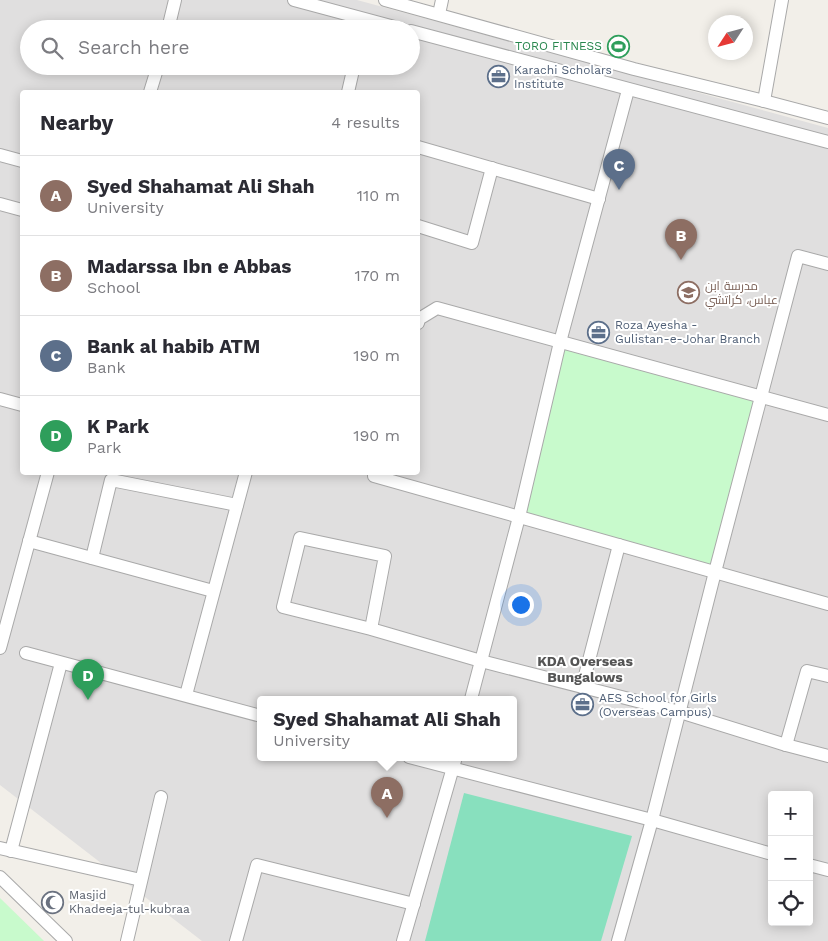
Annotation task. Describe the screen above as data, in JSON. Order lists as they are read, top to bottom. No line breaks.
{"districts":["KDA Overseas Bungalows"],"places":{"sports":["TORO FITNESS"],"office":["Karachi Scholars Institute","Roza Ayesha - Gulistan-e-Johar Branch","AES School for Girls (Overseas Campus)"],"school or university":["مدرسة ابن عباس، كراتشي"],"mosque":["Masjid Khadeeja-tul-kubraa"]},"north":"bottom left","page":{"search":"Search here","heading":["Nearby","4 results"],"pins":["C","B","D","A"],"list":[{"mark":"A","name":"Syed Shahamat Ali Shah","note":"University","value":"110 m"},{"mark":"B","name":"Madarssa Ibn e Abbas","note":"School","value":"170 m"},{"mark":"C","name":"Bank al habib ATM","note":"Bank","value":"190 m"},{"mark":"D","name":"K Park","note":"Park","value":"190 m"}],"popup":["Syed Shahamat Ali Shah","University"],"map_buttons":["+","−"]}}
